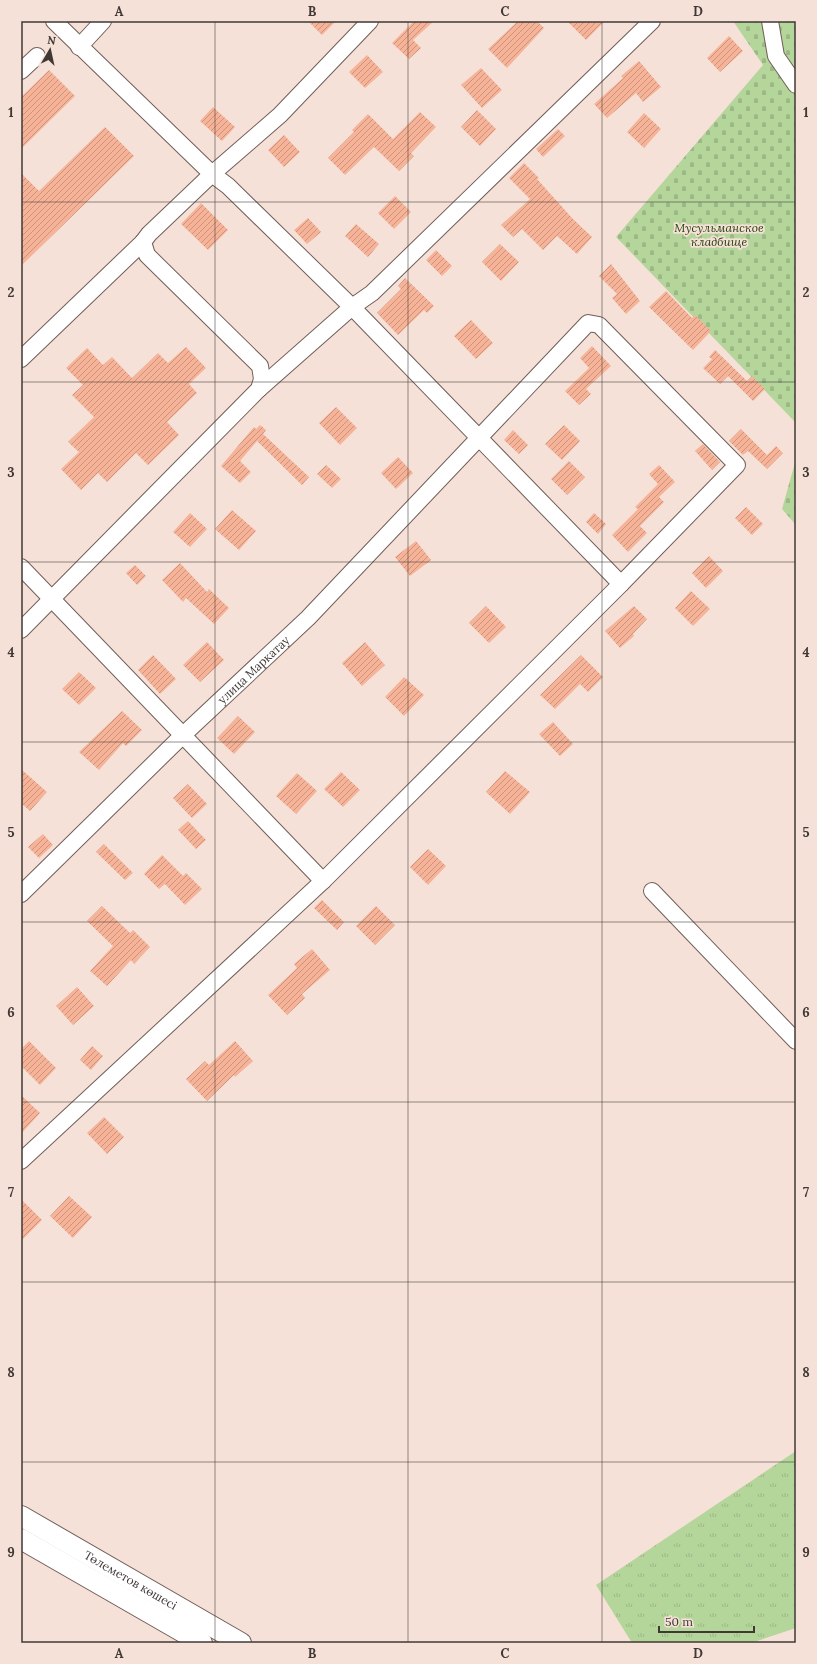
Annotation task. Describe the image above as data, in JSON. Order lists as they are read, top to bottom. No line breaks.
{"streets":{"main road":["Төлеметов көшесі"],"street":["улица Маркатау"]},"parks":["Мусульманское кладбище"],"scale_bar":"50 m","north":"top","grid":{"columns":["A","B","C","D"],"rows":["1","2","3","4","5","6","7","8","9"]}}
